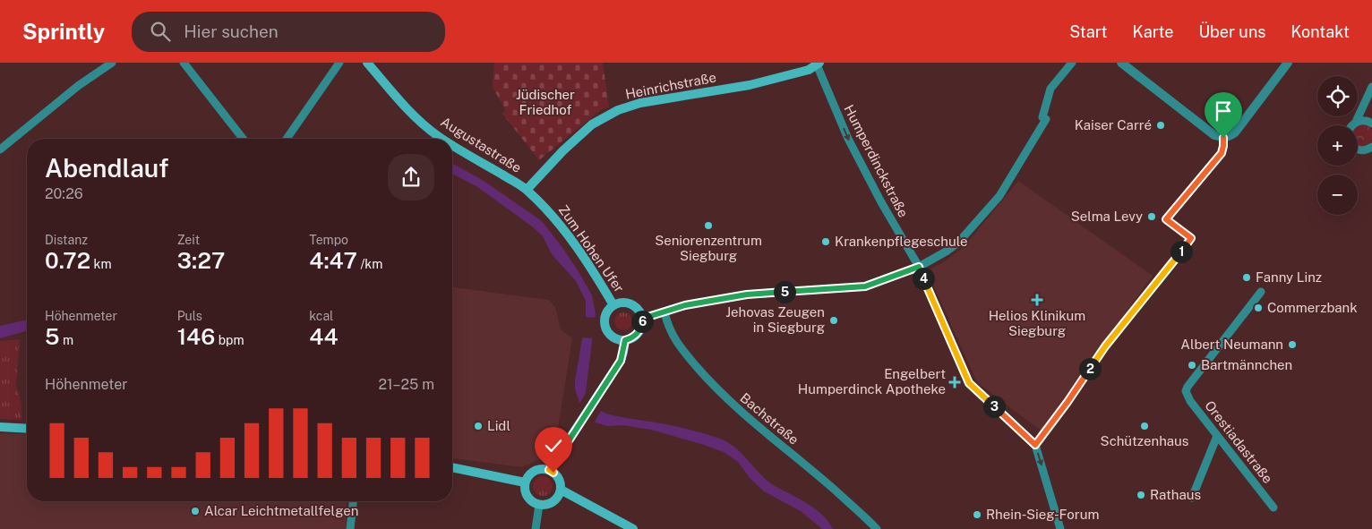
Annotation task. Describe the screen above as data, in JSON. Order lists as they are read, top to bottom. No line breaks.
{"streets":{"main road":["Heinrichstraße","Augustastraße","Zum Hohen Ufer"],"street":["Humperdinckstraße","Bachstraße","Orestiadastraße"]},"crossings":[["Heinrichstraße","Augustastraße"],["Heinrichstraße","Humperdinckstraße"],["Heinrichstraße","Zum Hohen Ufer"],["Augustastraße","Zum Hohen Ufer"]],"one_way":["Humperdinckstraße"],"parks":["Jüdischer Friedhof"],"places":{"other":["Kaiser Carré","Selma Levy","Seniorenzentrum Siegburg","Krankenpflegeschule","Fanny Linz","Commerzbank","Jehovas Zeugen in Siegburg","Albert Neumann","Bartmännchen","Lidl","Schützenhaus","Rathaus","Alcar Leichtmetallfelgen","Rhein-Sieg-Forum"],"health":["Helios Klinikum Siegburg","Engelbert Humperdinck Apotheke"]},"page":{"header":"Sprintly","search":"Hier suchen","nav":["Start","Karte","Über uns","Kontakt"],"map_buttons":["+","−"],"heading":["Abendlauf","20:26"],"stats":[["Distanz","0.72 km"],["Zeit","3:27"],["Tempo","4:47 /km"],["Höhenmeter","5 m"],["Puls","146 bpm"],["kcal","44"]],"pins":["1","4","5","6","2","3"],"chart":["Höhenmeter","21–25 m"]}}
